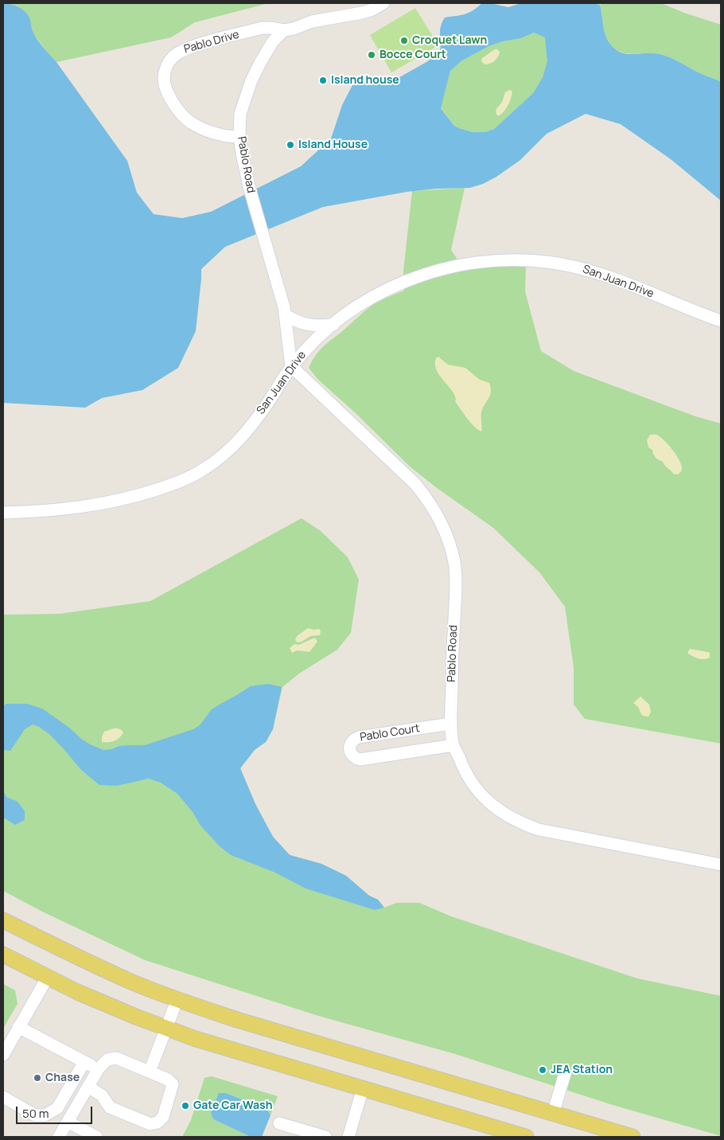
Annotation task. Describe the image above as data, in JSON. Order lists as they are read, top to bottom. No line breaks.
{"streets":{"street":["Pablo Drive","Pablo Road","San Juan Drive","Pablo Court"]},"crossings":[["Pablo Drive","Pablo Road"],["Pablo Road","San Juan Drive"],["Pablo Road","Pablo Court"]],"places":["Croquet Lawn","Bocce Court","Island house","Island House","JEA Station","Chase","Gate Car Wash"],"scale_bar":"50 m"}
